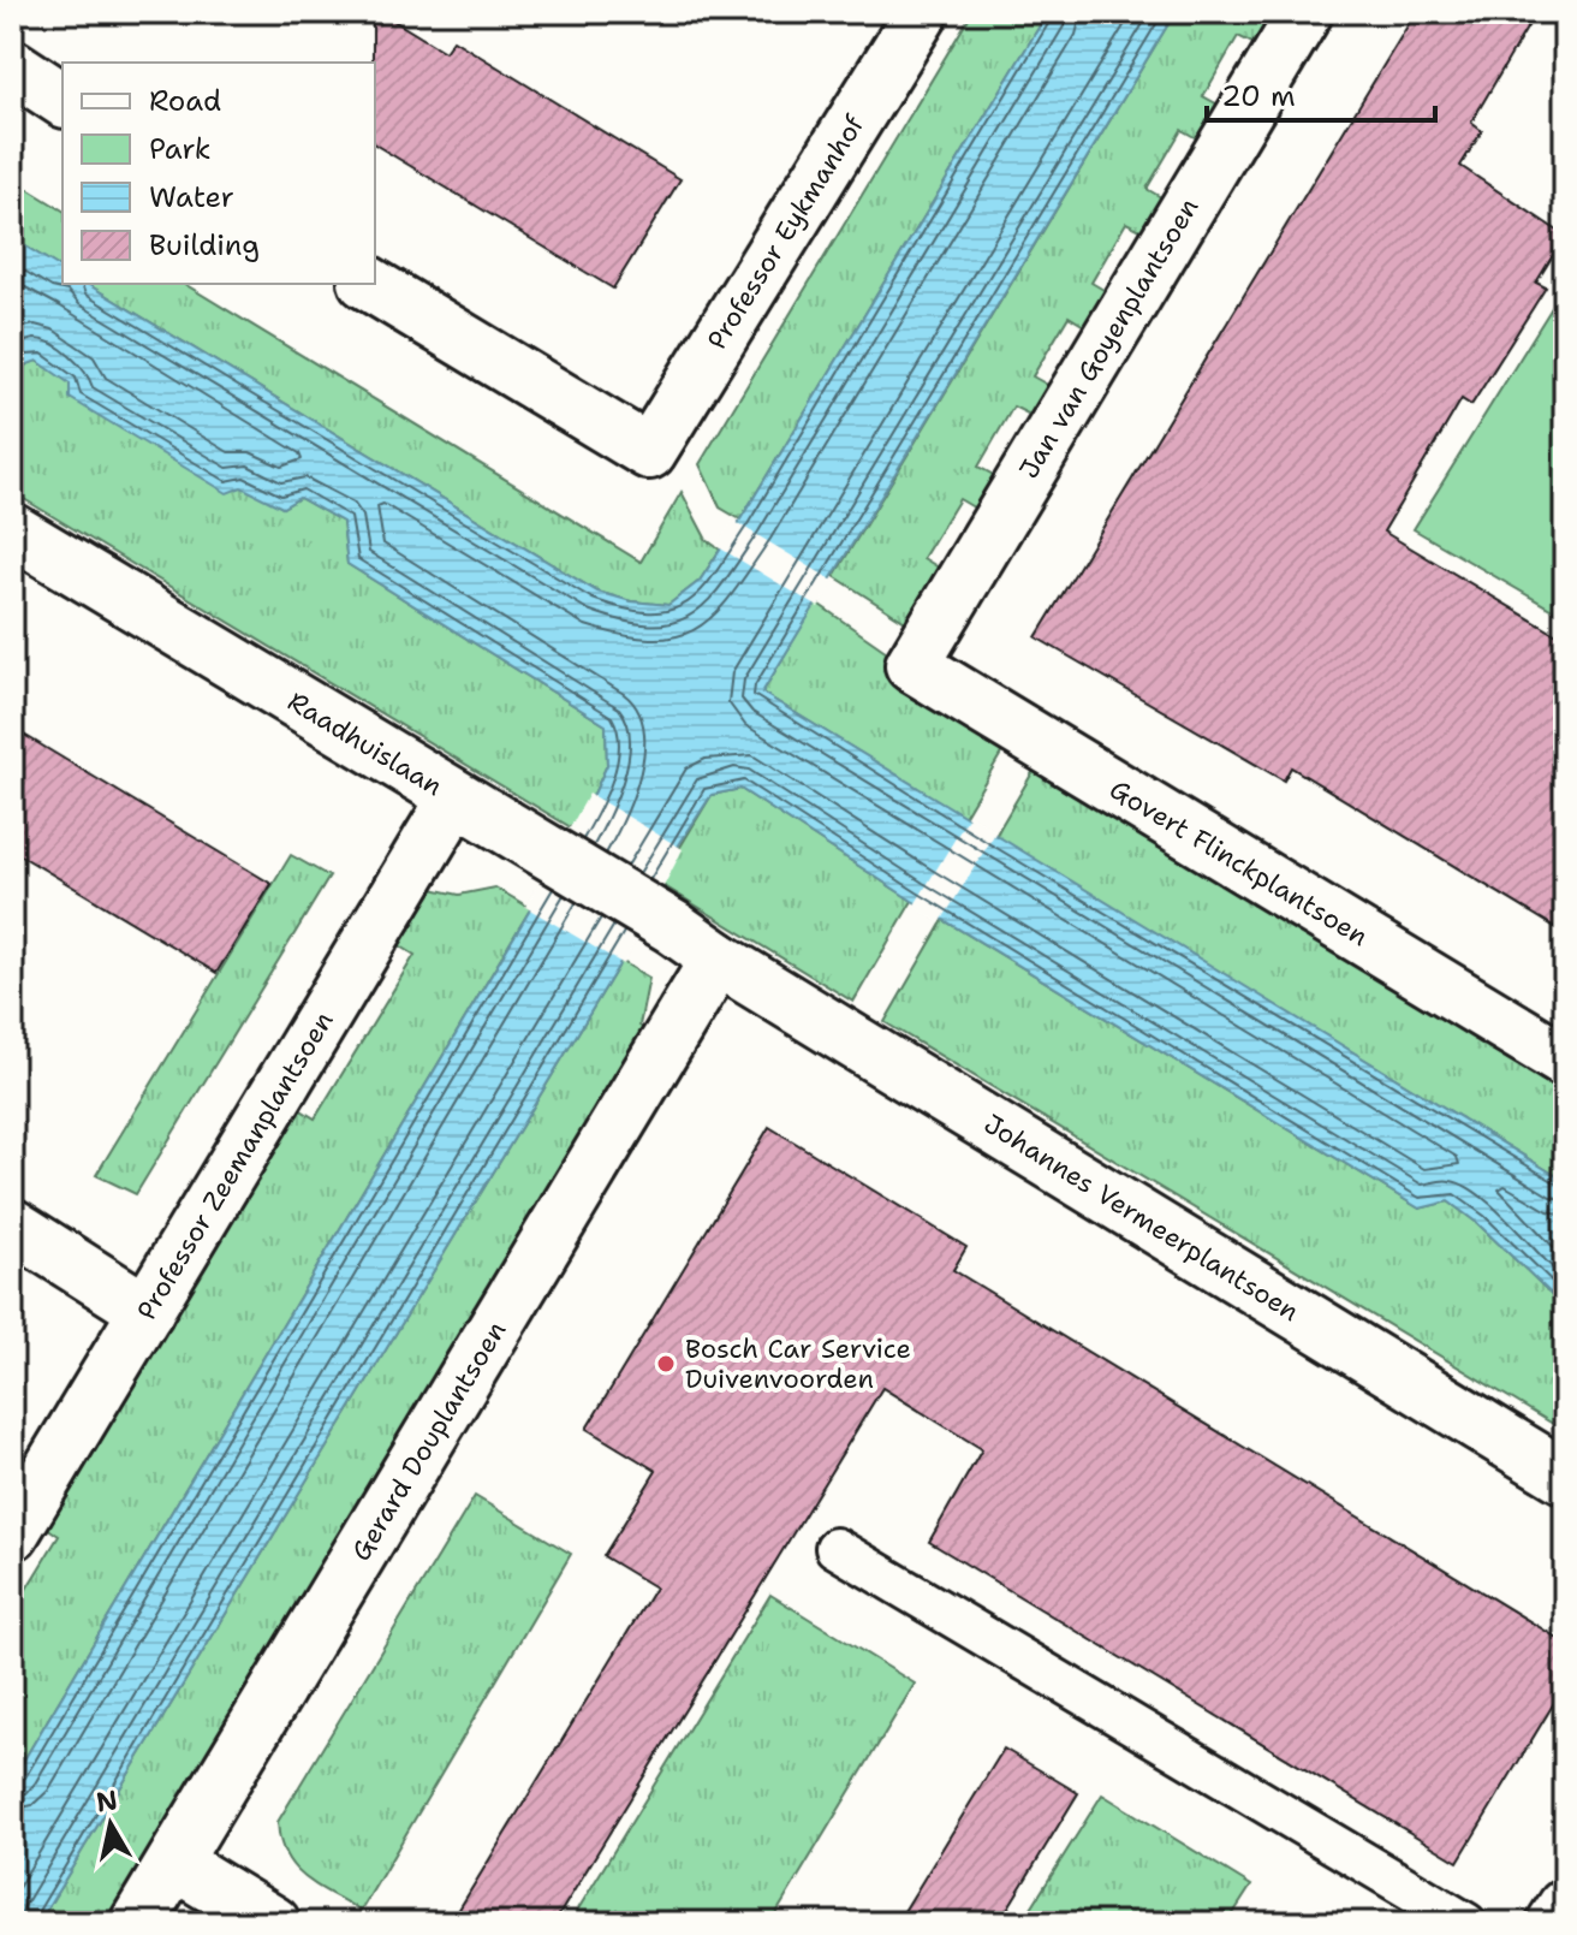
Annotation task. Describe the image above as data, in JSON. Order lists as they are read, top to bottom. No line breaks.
{"streets":{"street":["Professor Eykmanhof","Jan van Goyenplantsoen","Raadhuislaan","Govert Flinckplantsoen","Professor Zeemanplantsoen","Johannes Vermeerplantsoen","Gerard Douplantsoen"]},"crossings":[["Jan van Goyenplantsoen","Govert Flinckplantsoen"],["Raadhuislaan","Professor Zeemanplantsoen"],["Raadhuislaan","Johannes Vermeerplantsoen"],["Raadhuislaan","Gerard Douplantsoen"],["Johannes Vermeerplantsoen","Gerard Douplantsoen"]],"places":["Bosch Car Service Duivenvoorden"],"legend":["Road","Park","Water","Building"],"scale_bar":"20 m","north":"top"}
